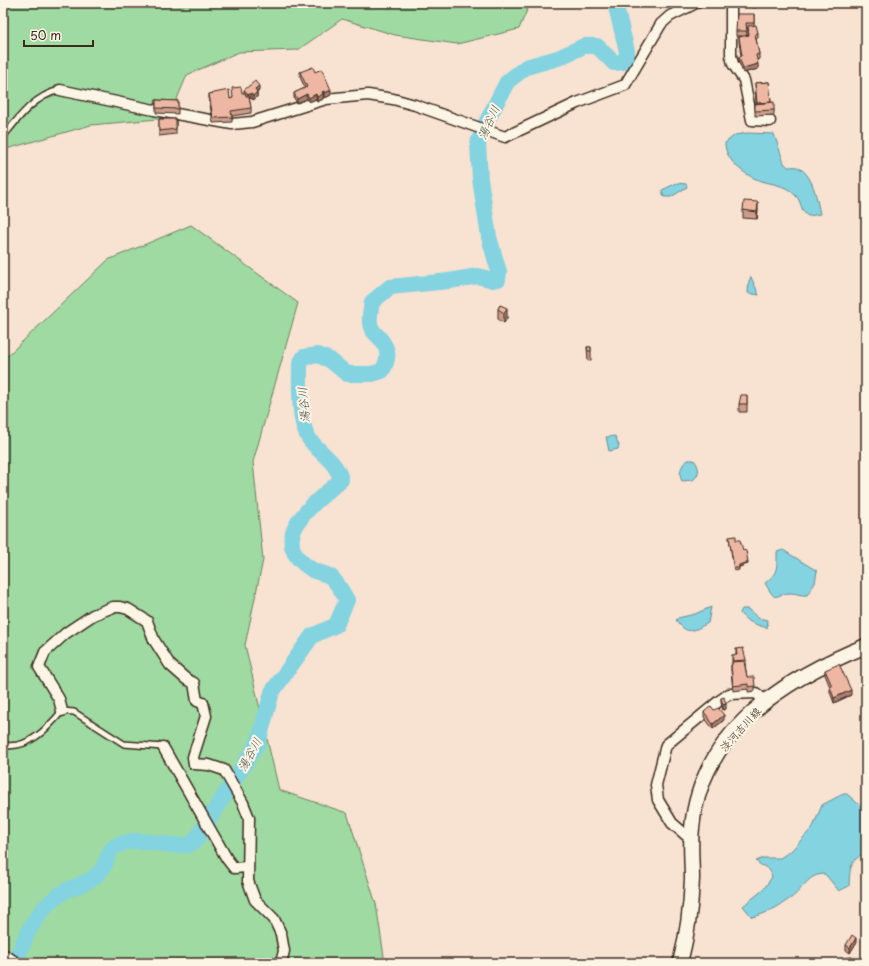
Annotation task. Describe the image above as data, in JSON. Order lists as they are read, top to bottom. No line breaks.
{"streets":{"main road":["淡河吉川線"]},"water":["湯谷川"],"scale_bar":"50 m"}
